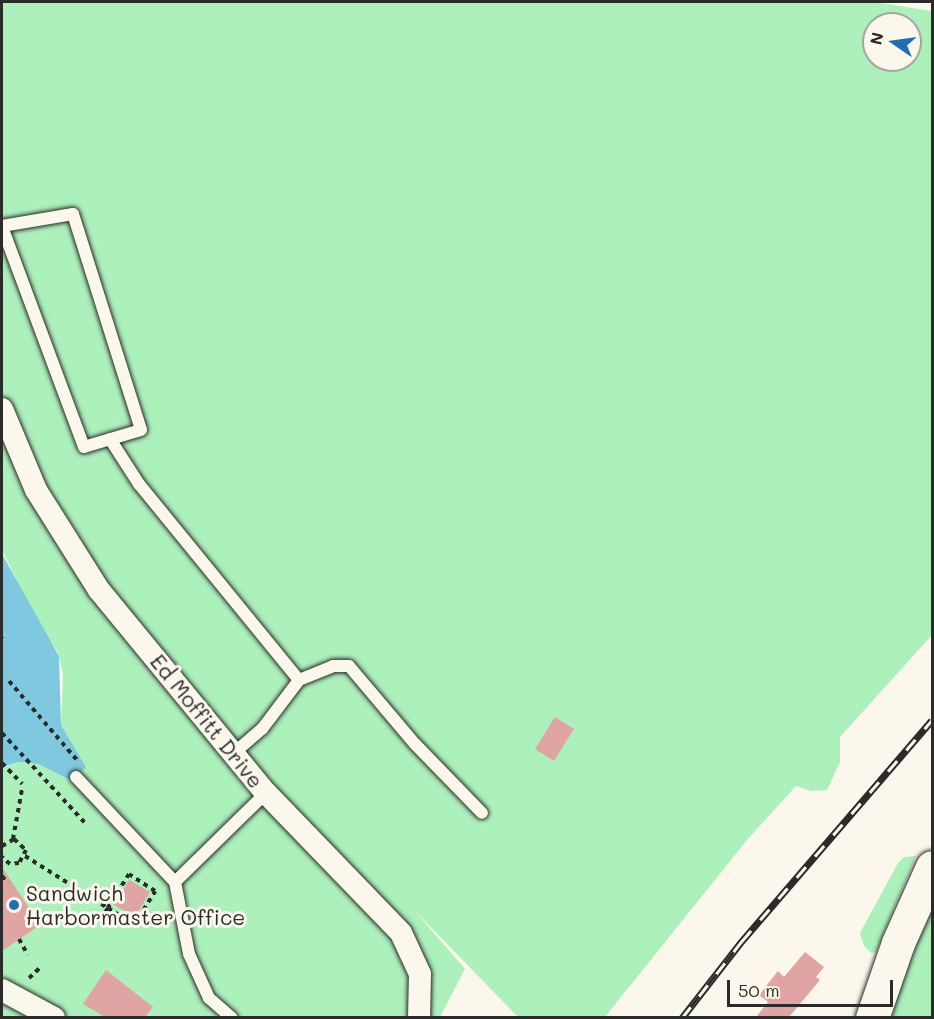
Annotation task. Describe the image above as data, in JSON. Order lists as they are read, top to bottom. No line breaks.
{"streets":{"street":["Ed Moffitt Drive"]},"places":["Sandwich Harbormaster Office"],"scale_bar":"50 m","north":"left"}
